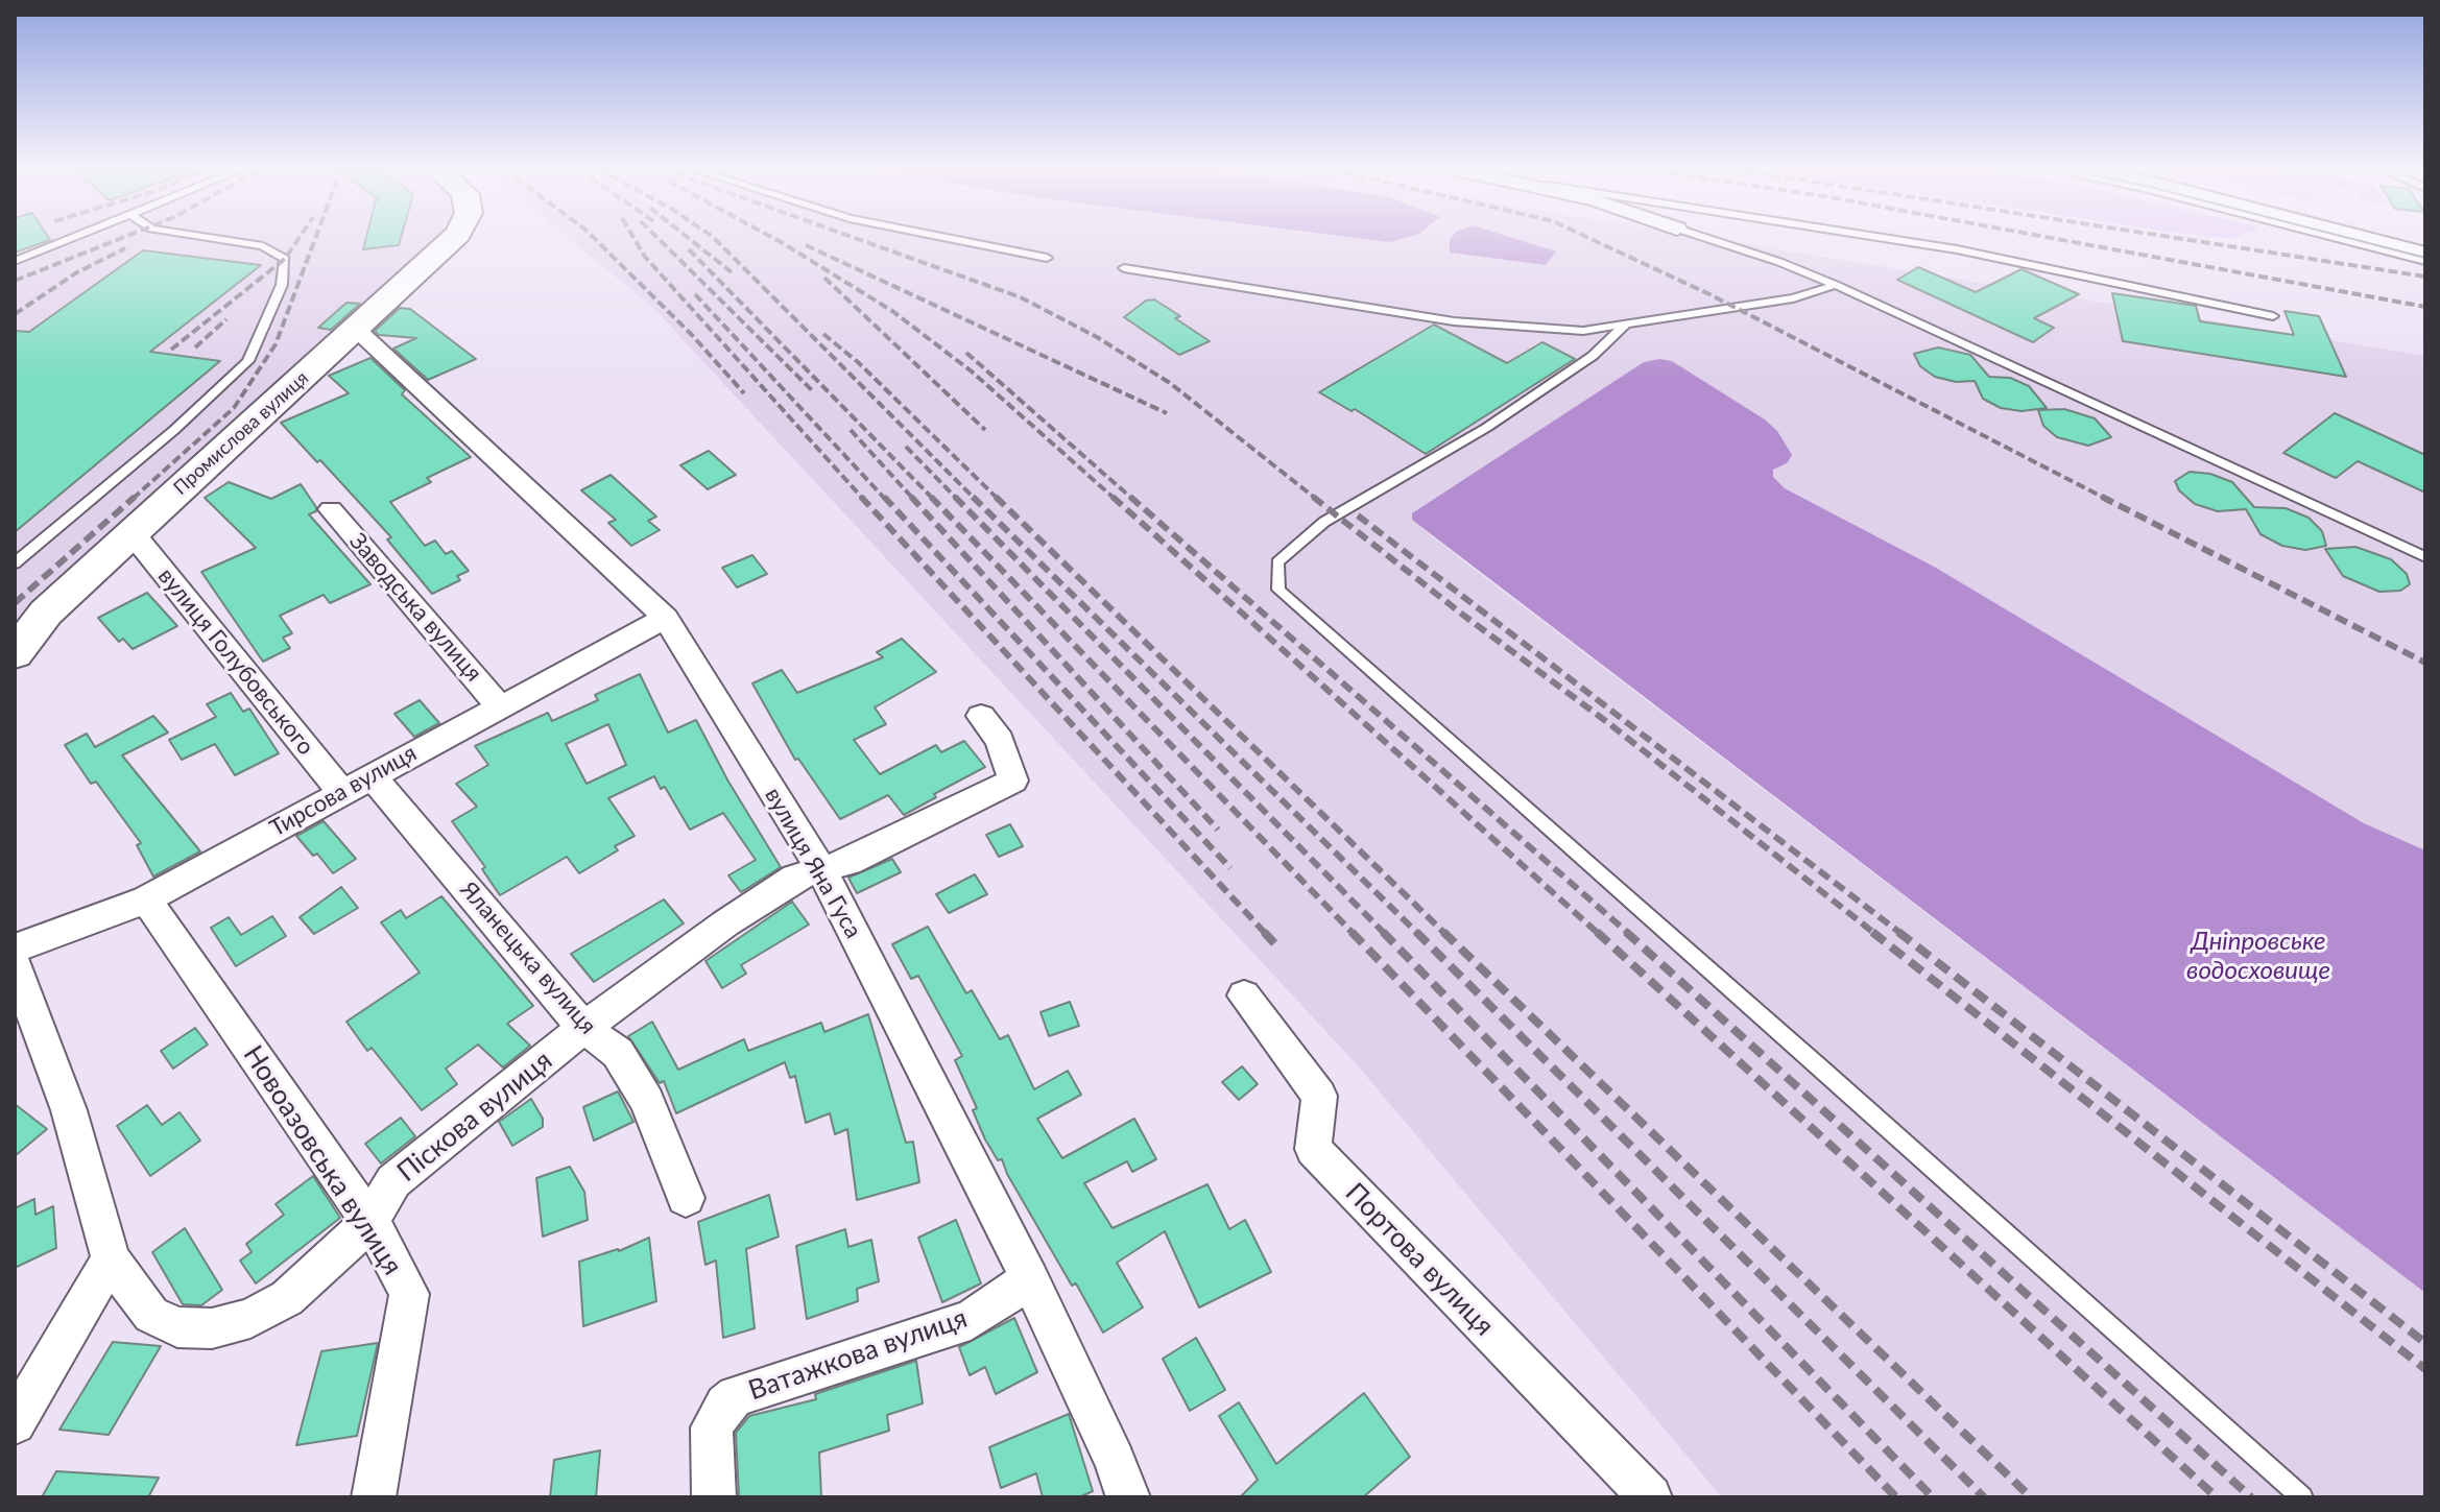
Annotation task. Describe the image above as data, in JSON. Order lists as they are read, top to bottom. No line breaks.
{"streets":{"street":["Промислова вулиця","Заводська вулиця","вулиця Голубовського","Тирсова вулиця","вулиця Яна Гуса","Яланецька вулиця","Піскова вулиця","Новоазовська вулиця","Портова вулиця","Ватажкова вулиця"]},"crossings":[["Промислова вулиця","вулиця Голубовського"],["Промислова вулиця","вулиця Яна Гуса"],["Заводська вулиця","Тирсова вулиця"],["вулиця Голубовського","Тирсова вулиця"],["Тирсова вулиця","вулиця Яна Гуса"],["Тирсова вулиця","Яланецька вулиця"],["Тирсова вулиця","Новоазовська вулиця"],["вулиця Яна Гуса","Піскова вулиця"],["вулиця Яна Гуса","Ватажкова вулиця"],["Яланецька вулиця","Піскова вулиця"],["Піскова вулиця","Новоазовська вулиця"]],"water":["Дніпровське водосховище"]}
